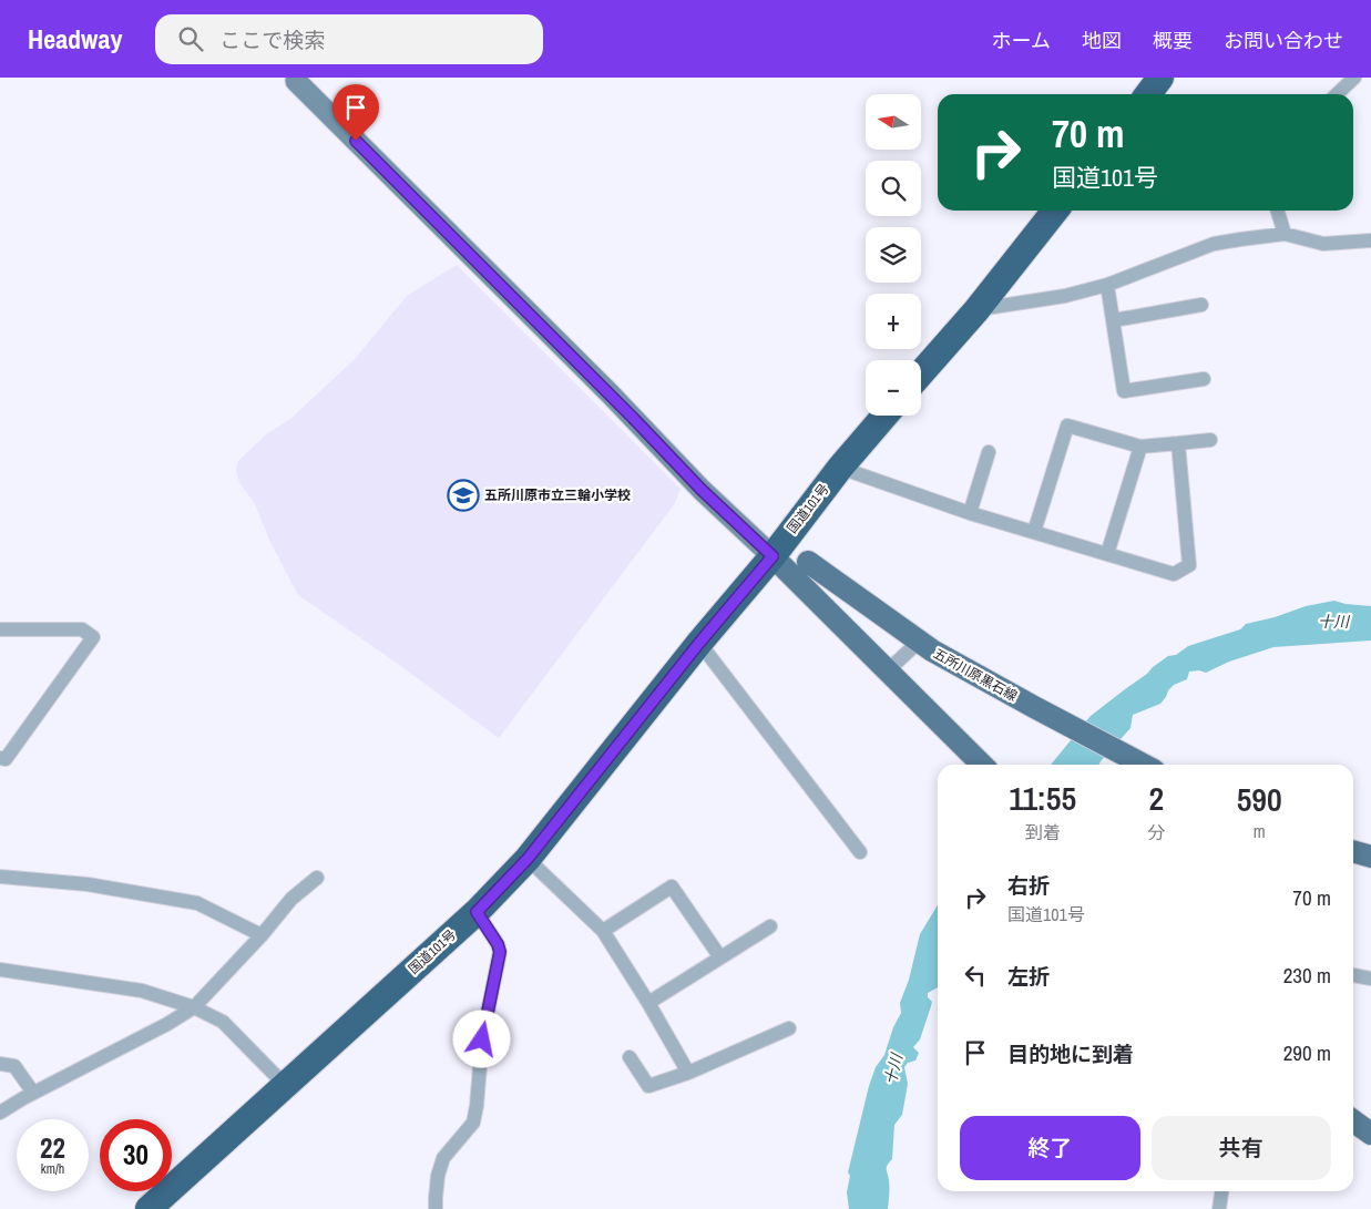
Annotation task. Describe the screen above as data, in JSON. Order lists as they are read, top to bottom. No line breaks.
{"streets":{"highway":["国道101号"],"main road":["五所川原黒石線"]},"water":["十川"],"places":{"school or university":["五所川原市立三輪小学校"]},"north":"left","page":{"header":"Headway","search":"ここで検索","nav":["ホーム","地図","概要","お問い合わせ"],"map_buttons":["+","−"],"turn":["70 m","国道101号"],"eta":["11:55","到着","2","分","590","m"],"list":[{"name":"右折","note":"国道101号","value":"70 m"},{"name":"左折","value":"230 m"},{"name":"目的地に到着","value":"290 m"}],"buttons":["終了","共有"],"speed":"22 km/h","limit":"30"}}
